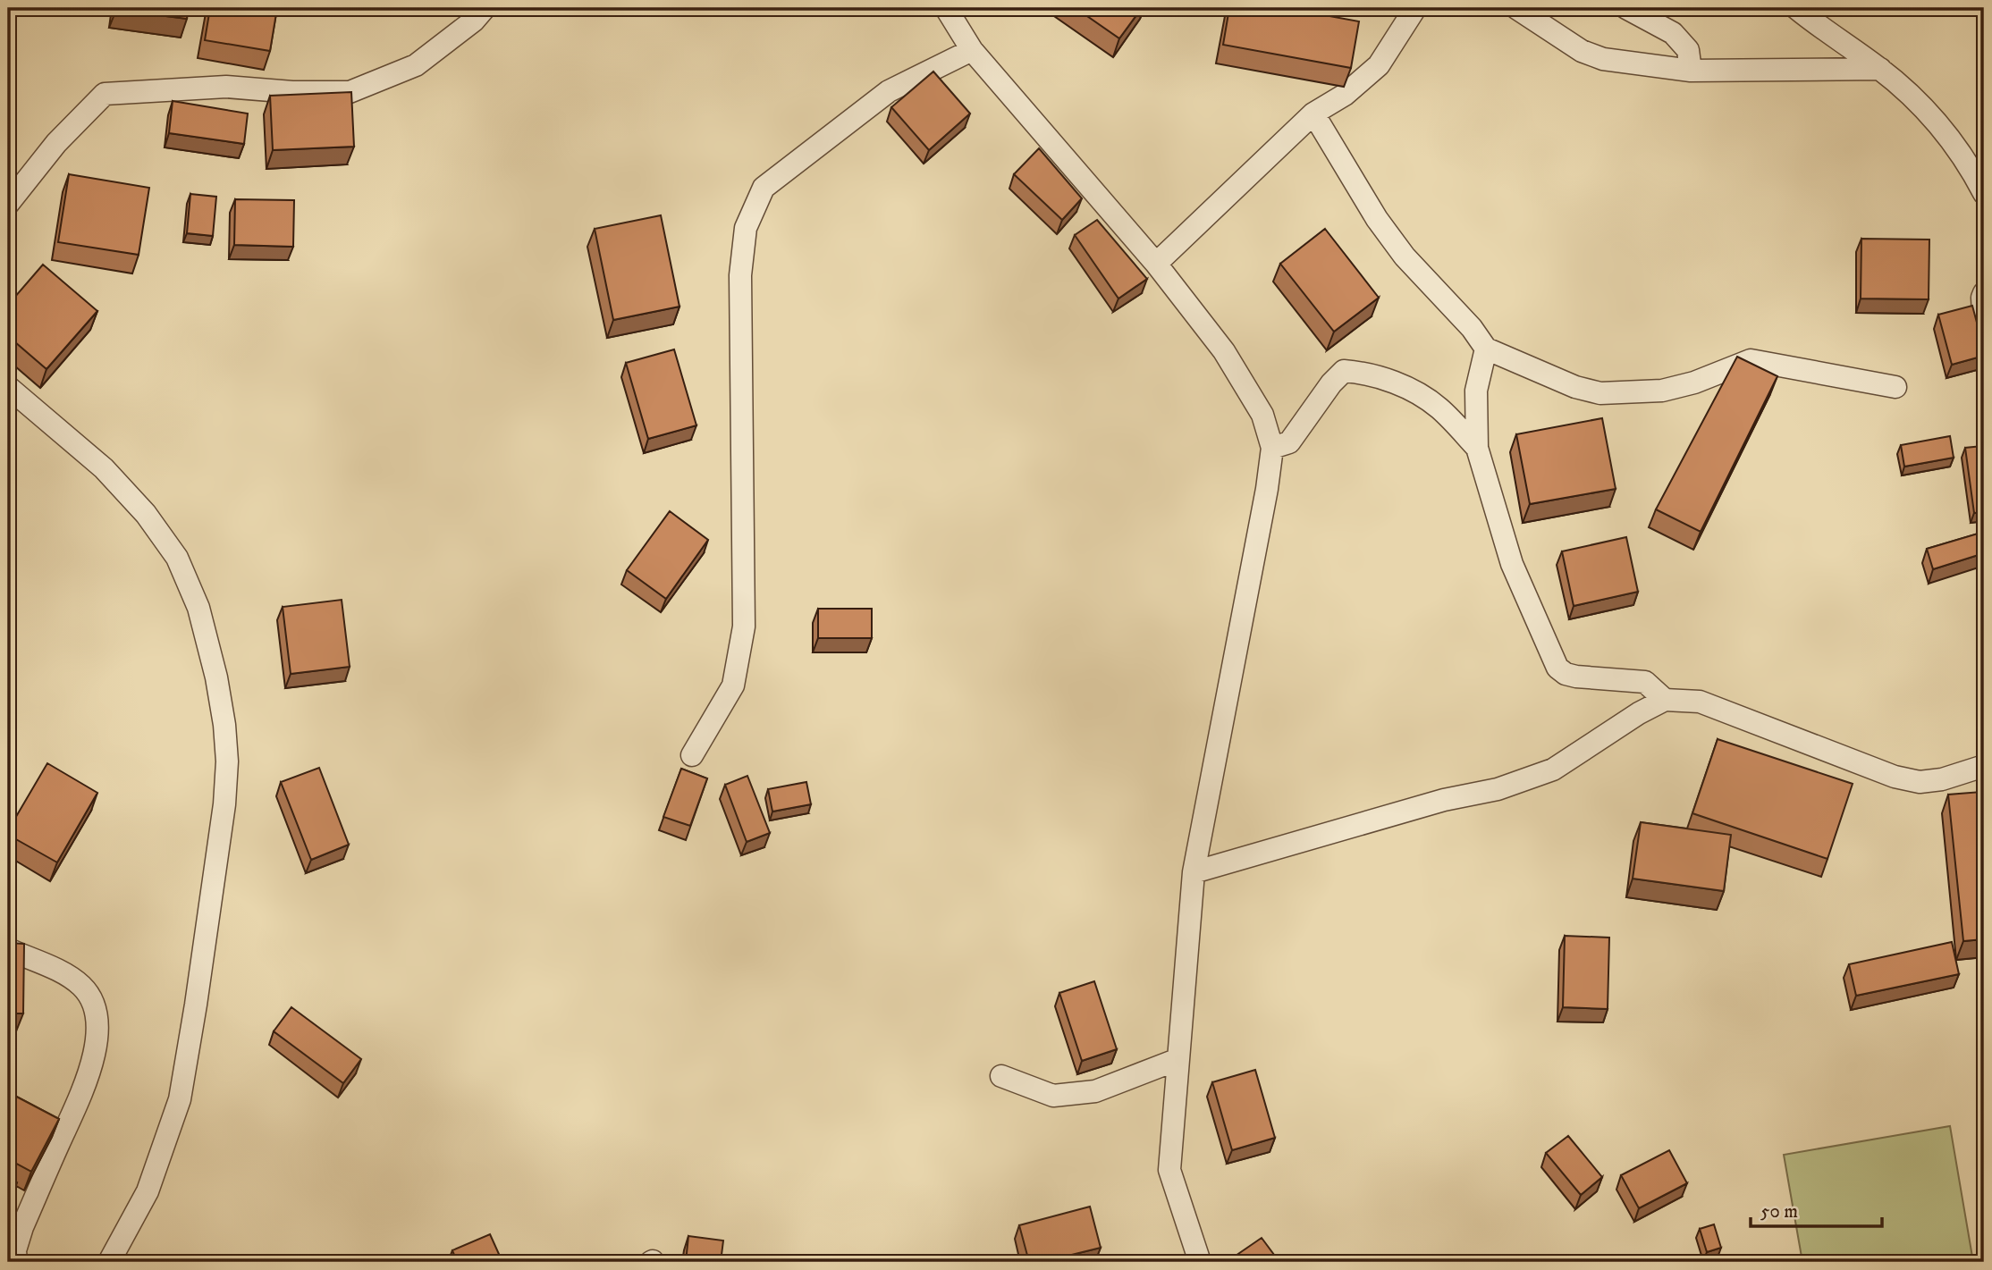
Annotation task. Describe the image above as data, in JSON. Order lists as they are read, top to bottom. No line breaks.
{"scale_bar":"50 m"}
